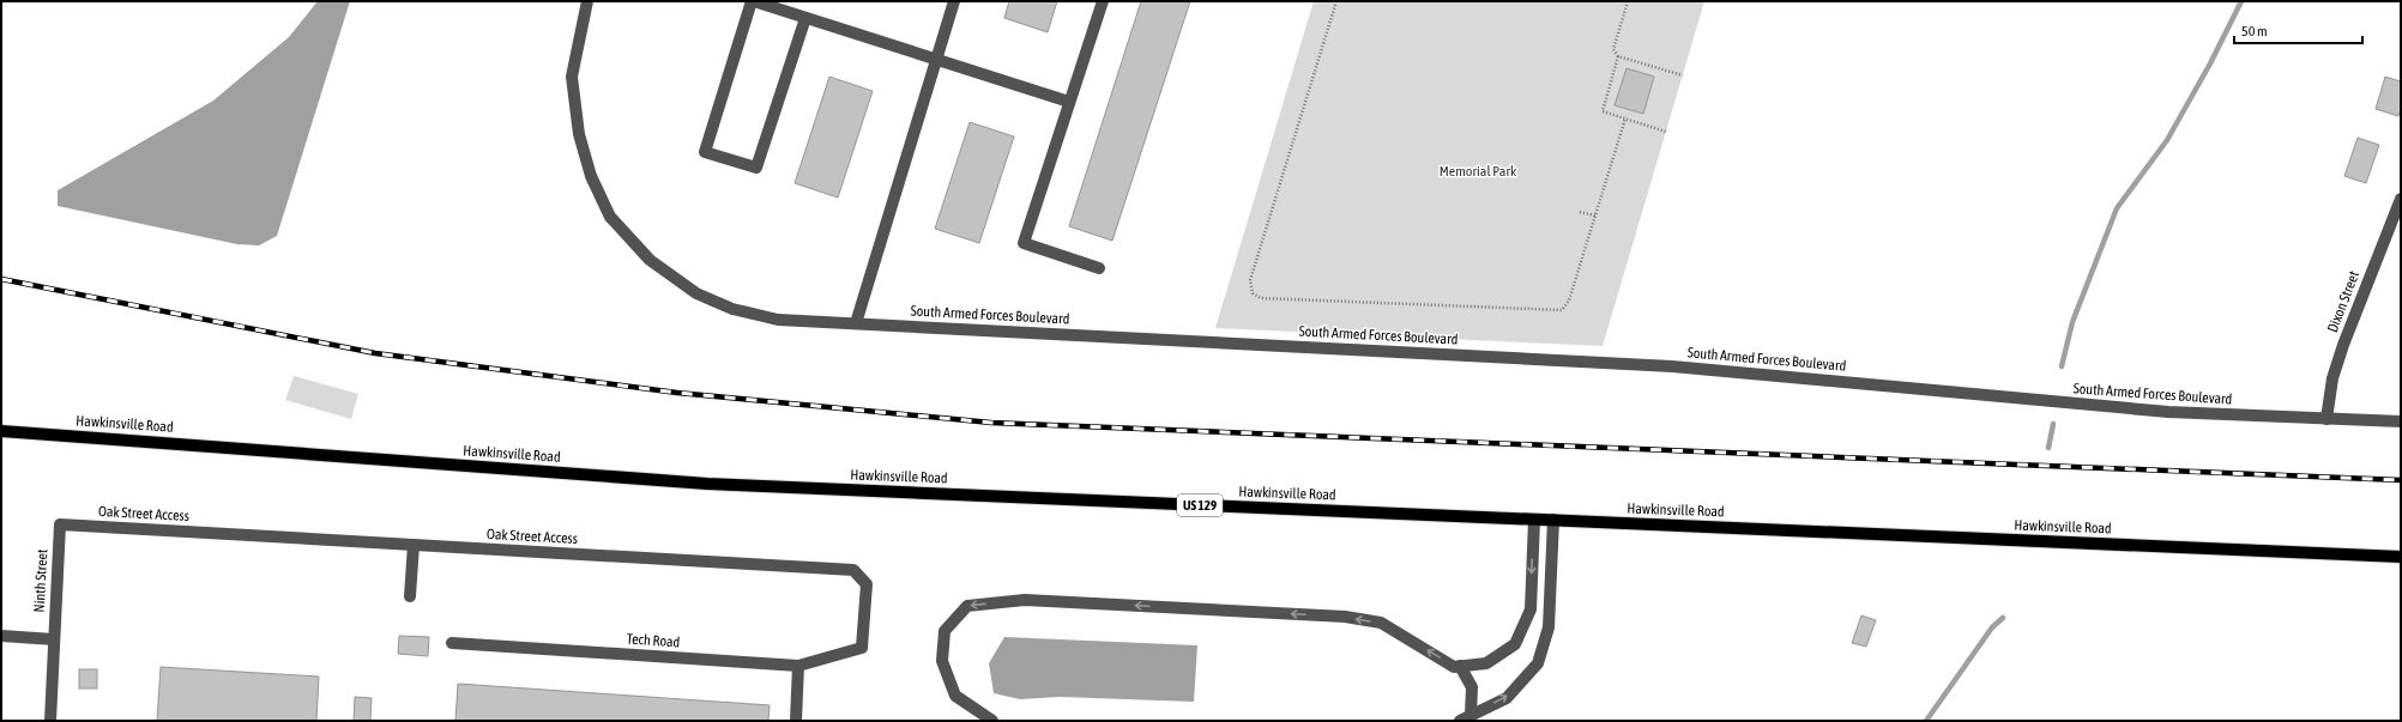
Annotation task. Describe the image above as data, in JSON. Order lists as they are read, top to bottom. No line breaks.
{"streets":{"main road":["Hawkinsville Road","US 129"],"street":["Dixon Street","South Armed Forces Boulevard","Oak Street Access","Ninth Street","Tech Road"]},"crossings":[["Dixon Street","South Armed Forces Boulevard"],["Oak Street Access","Ninth Street"],["Oak Street Access","Tech Road"]],"parks":["Memorial Park"],"scale_bar":"50 m"}
